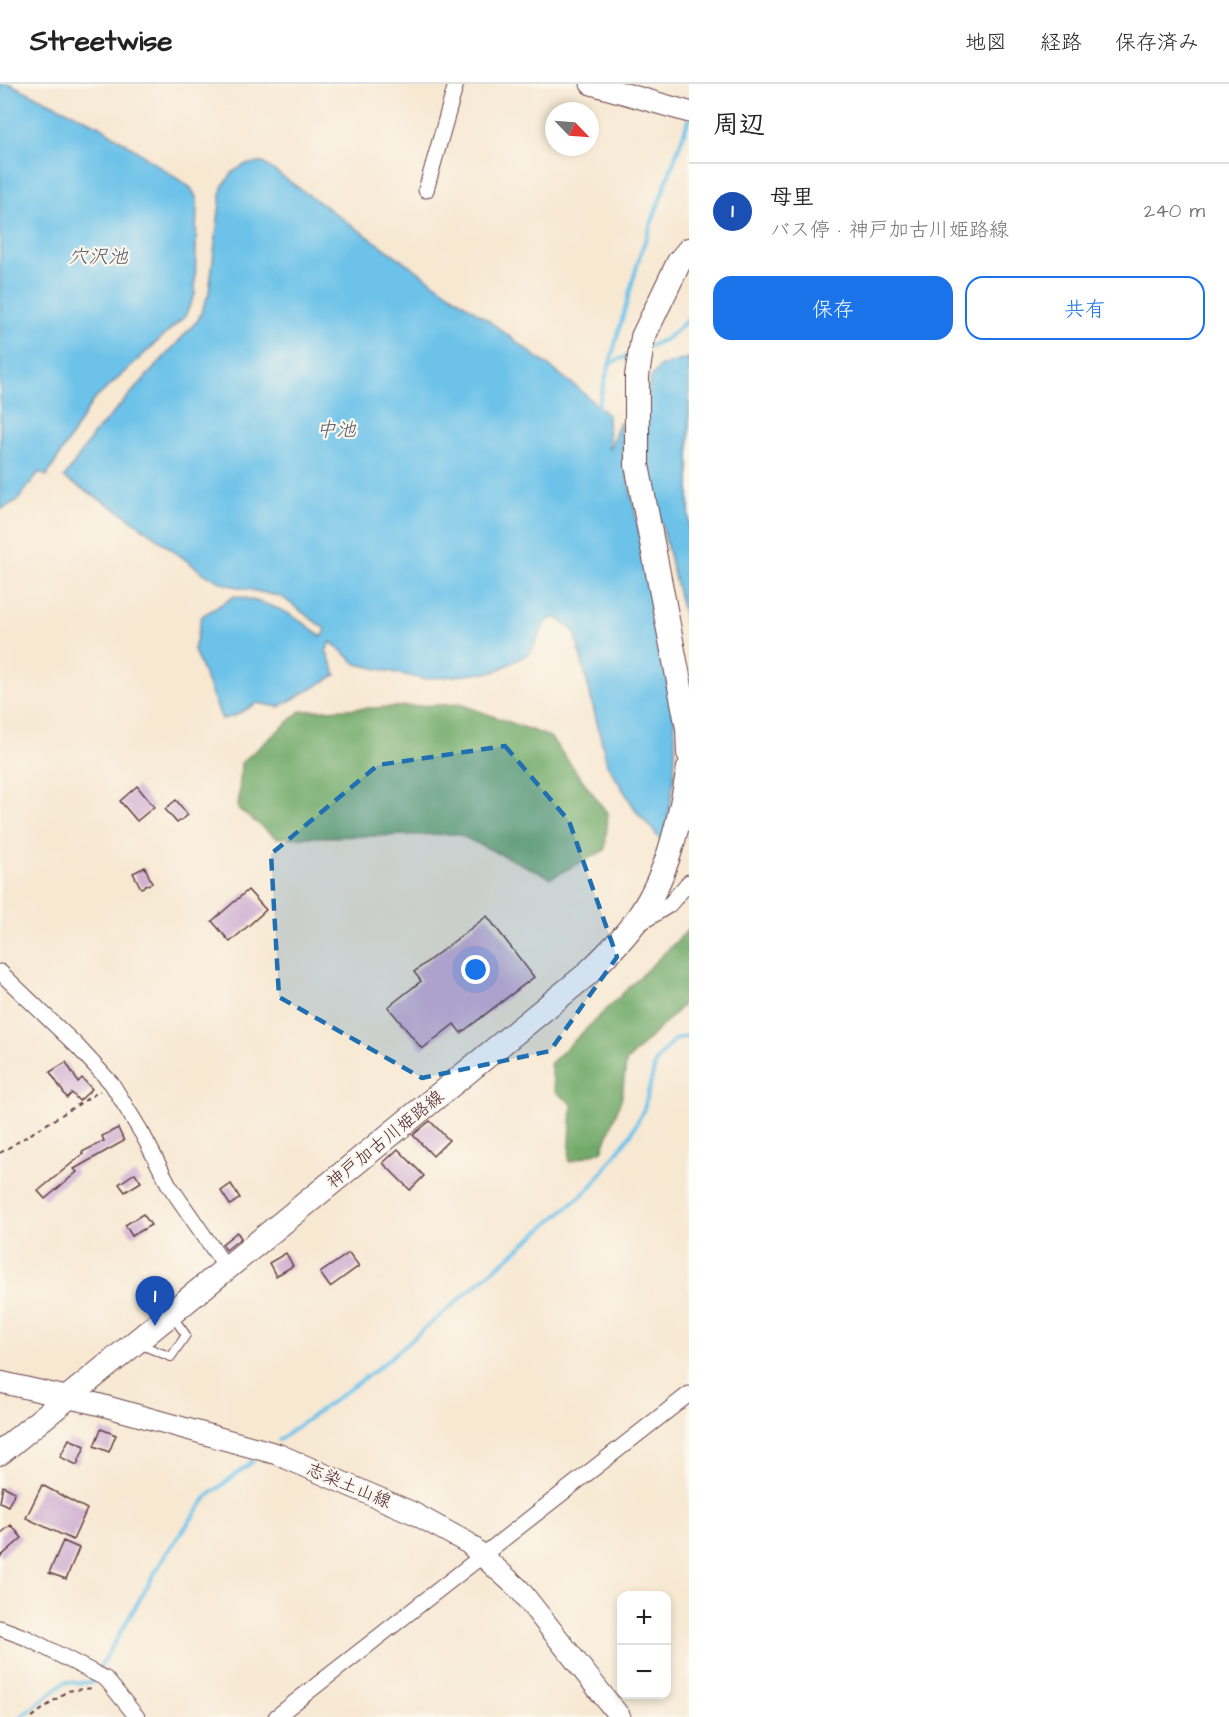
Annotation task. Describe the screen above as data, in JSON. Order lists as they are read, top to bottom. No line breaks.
{"streets":{"main road":["神戸加古川姫路線","志染土山線"]},"crossings":[["神戸加古川姫路線","志染土山線"]],"water":["穴沢池","中池"],"north":"bottom right","page":{"header":"Streetwise","nav":["地図","経路","保存済み"],"heading":"周辺","list":[{"mark":"1","name":"母里","note":"バス停 · 神戸加古川姫路線","value":"240 m"}],"buttons":["保存","共有"],"pins":"1","map_buttons":["+","−"]}}
